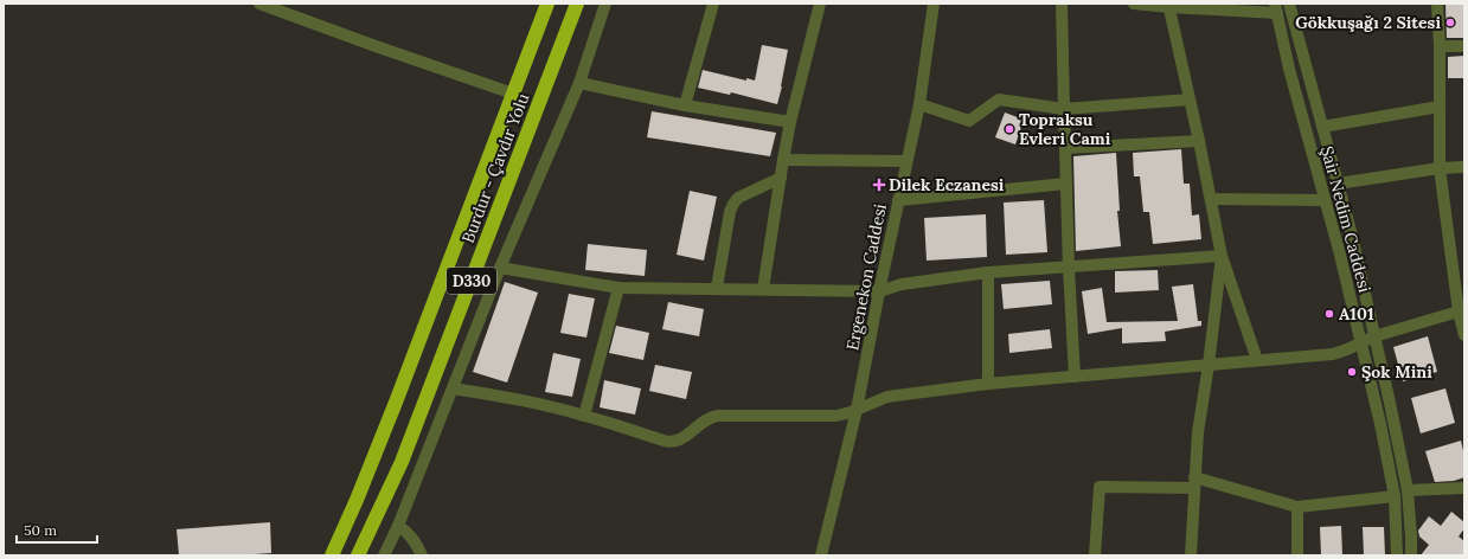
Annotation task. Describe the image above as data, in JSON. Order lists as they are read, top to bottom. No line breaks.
{"streets":{"highway":["Burdur - Çavdır Yolu","D330"],"street":["Şair Nedim Caddesi","Ergenekon Caddesi"]},"places":{"other":["Gökkuşağı 2 Sitesi","Topraksu Evleri Cami","A101","Şok Mini"],"health":["Dilek Eczanesi"]},"scale_bar":"50 m"}
